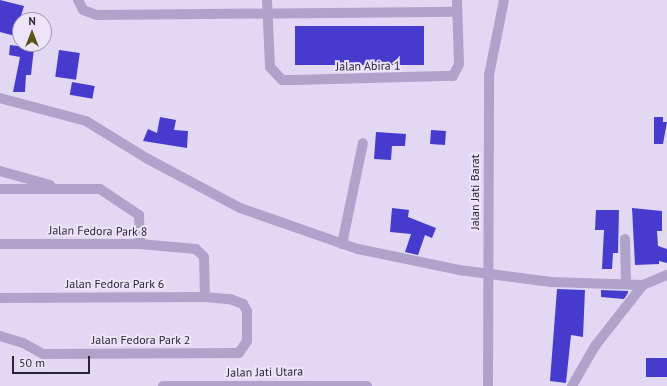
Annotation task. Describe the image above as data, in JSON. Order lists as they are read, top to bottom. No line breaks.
{"streets":{"street":["Jalan Abira 1","Jalan Jati Barat","Jalan Fedora Park 8","Jalan Fedora Park 6","Jalan Fedora Park 2","Jalan Jati Utara"]},"crossings":[["Jalan Fedora Park 8","Jalan Fedora Park 6"],["Jalan Fedora Park 6","Jalan Fedora Park 2"]],"scale_bar":"50 m","north":"top"}
